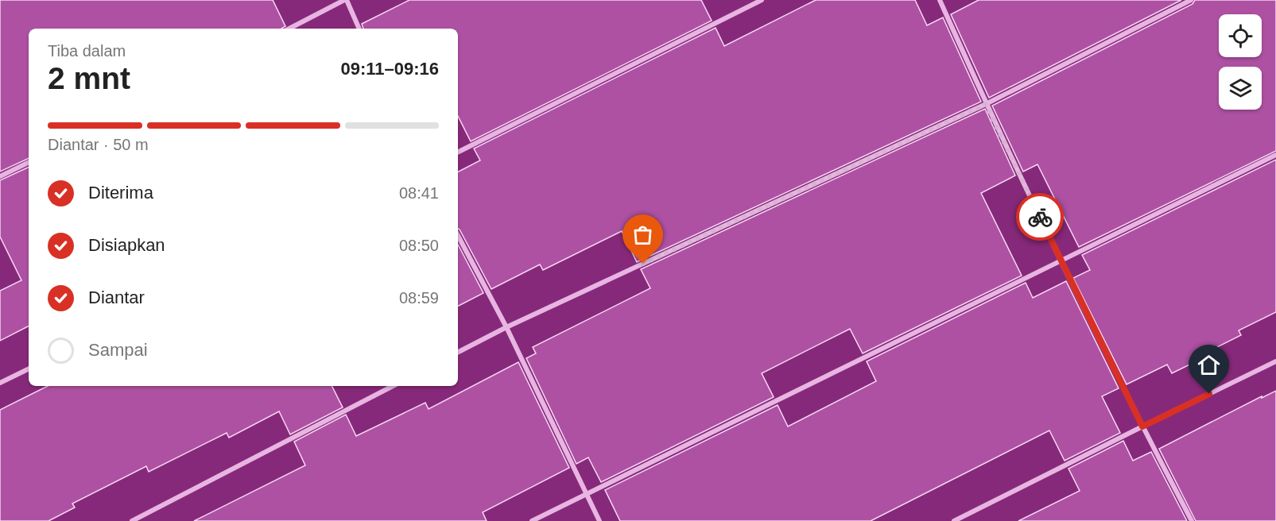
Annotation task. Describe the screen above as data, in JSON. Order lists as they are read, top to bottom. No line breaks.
{"page":{"heading":["2 mnt","Tiba dalam","09:11–09:16"],"bar":"Diantar · 50 m","list":[["Diterima","08:41"],["Disiapkan","08:50"],["Diantar","08:59"],"Sampai"]}}
